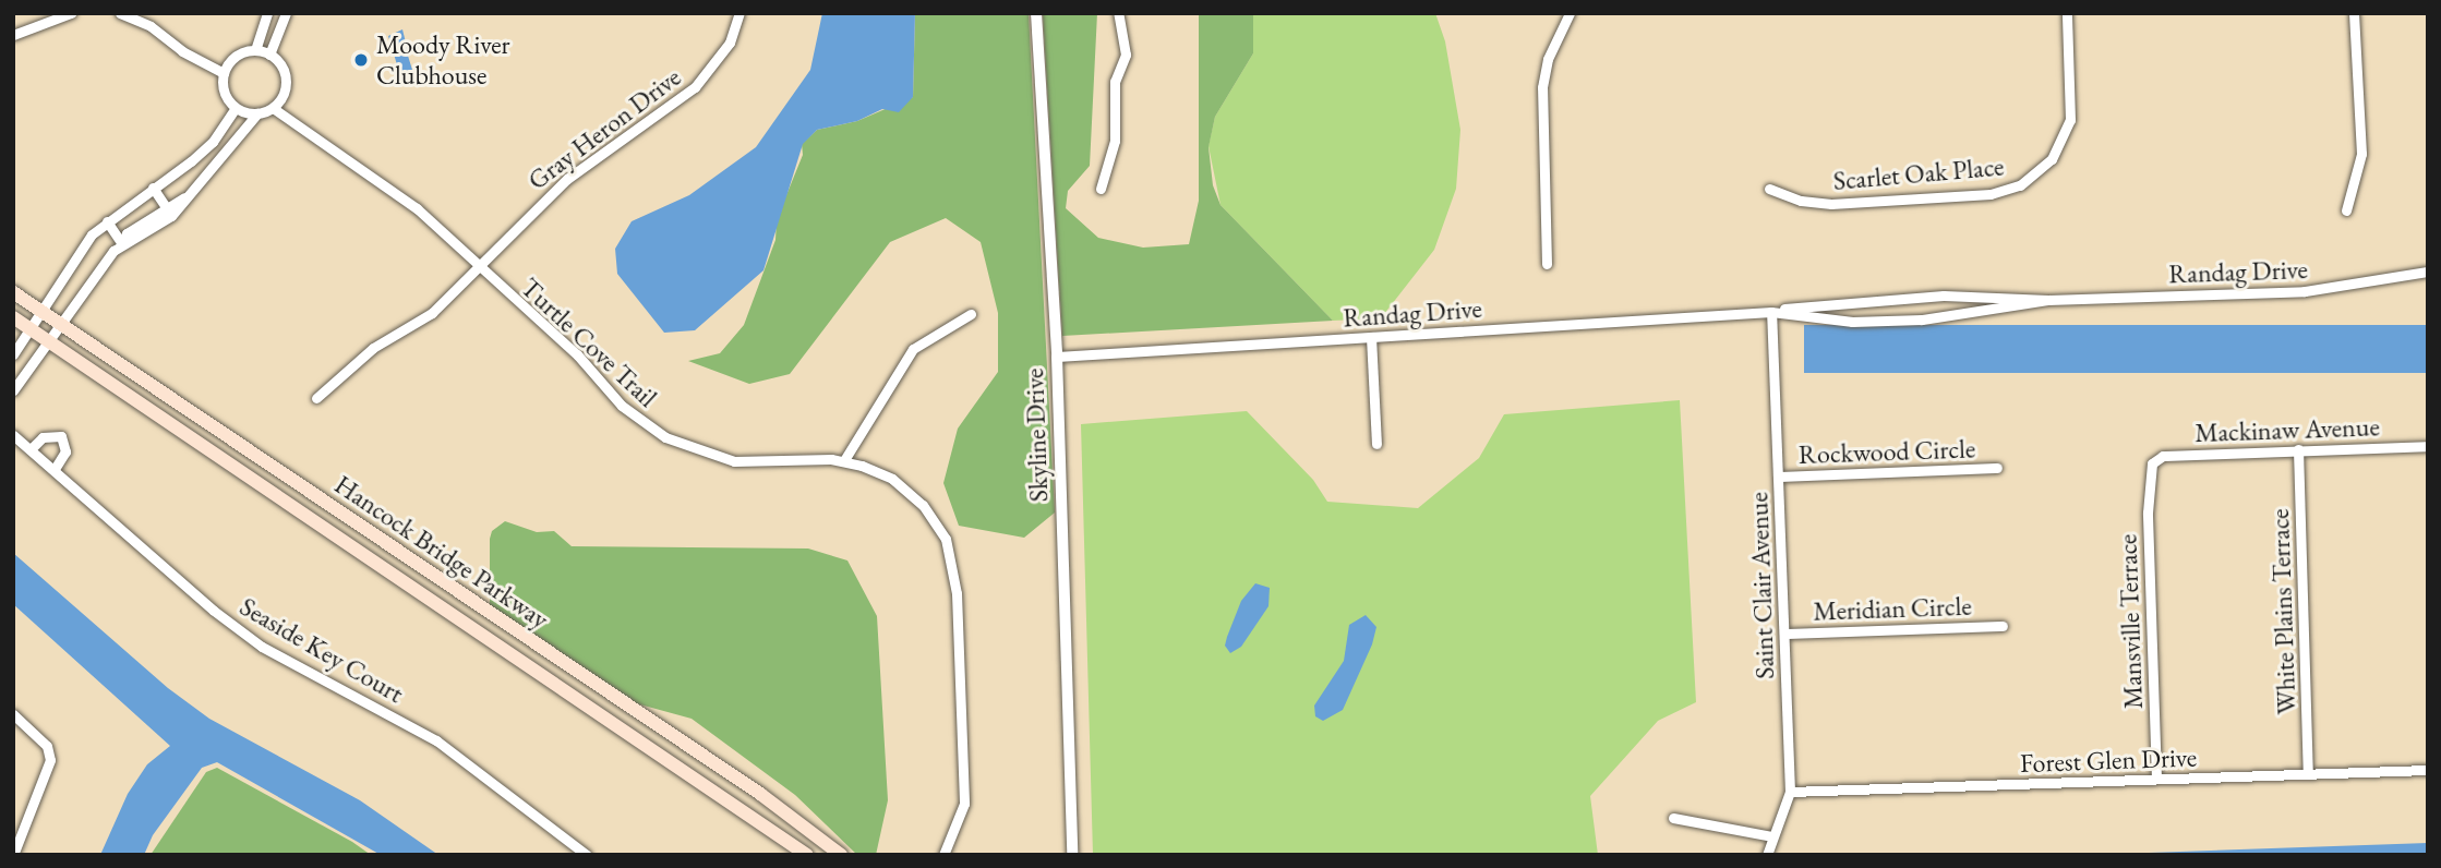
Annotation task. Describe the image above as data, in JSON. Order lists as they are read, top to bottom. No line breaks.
{"streets":{"main road":["Hancock Bridge Parkway"],"street":["Gray Heron Drive","Scarlet Oak Place","Randag Drive","Turtle Cove Trail","Mackinaw Avenue","Skyline Drive","Rockwood Circle","Saint Clair Avenue","Meridian Circle","White Plains Terrace","Mansville Terrace","Seaside Key Court","Forest Glen Drive"]},"crossings":[["Gray Heron Drive","Turtle Cove Trail"],["Randag Drive","Skyline Drive"],["Randag Drive","Saint Clair Avenue"],["Mackinaw Avenue","White Plains Terrace"],["Mackinaw Avenue","Mansville Terrace"],["Rockwood Circle","Saint Clair Avenue"],["Saint Clair Avenue","Meridian Circle"],["Saint Clair Avenue","Forest Glen Drive"],["White Plains Terrace","Forest Glen Drive"],["Mansville Terrace","Forest Glen Drive"]],"places":["Moody River Clubhouse"]}
